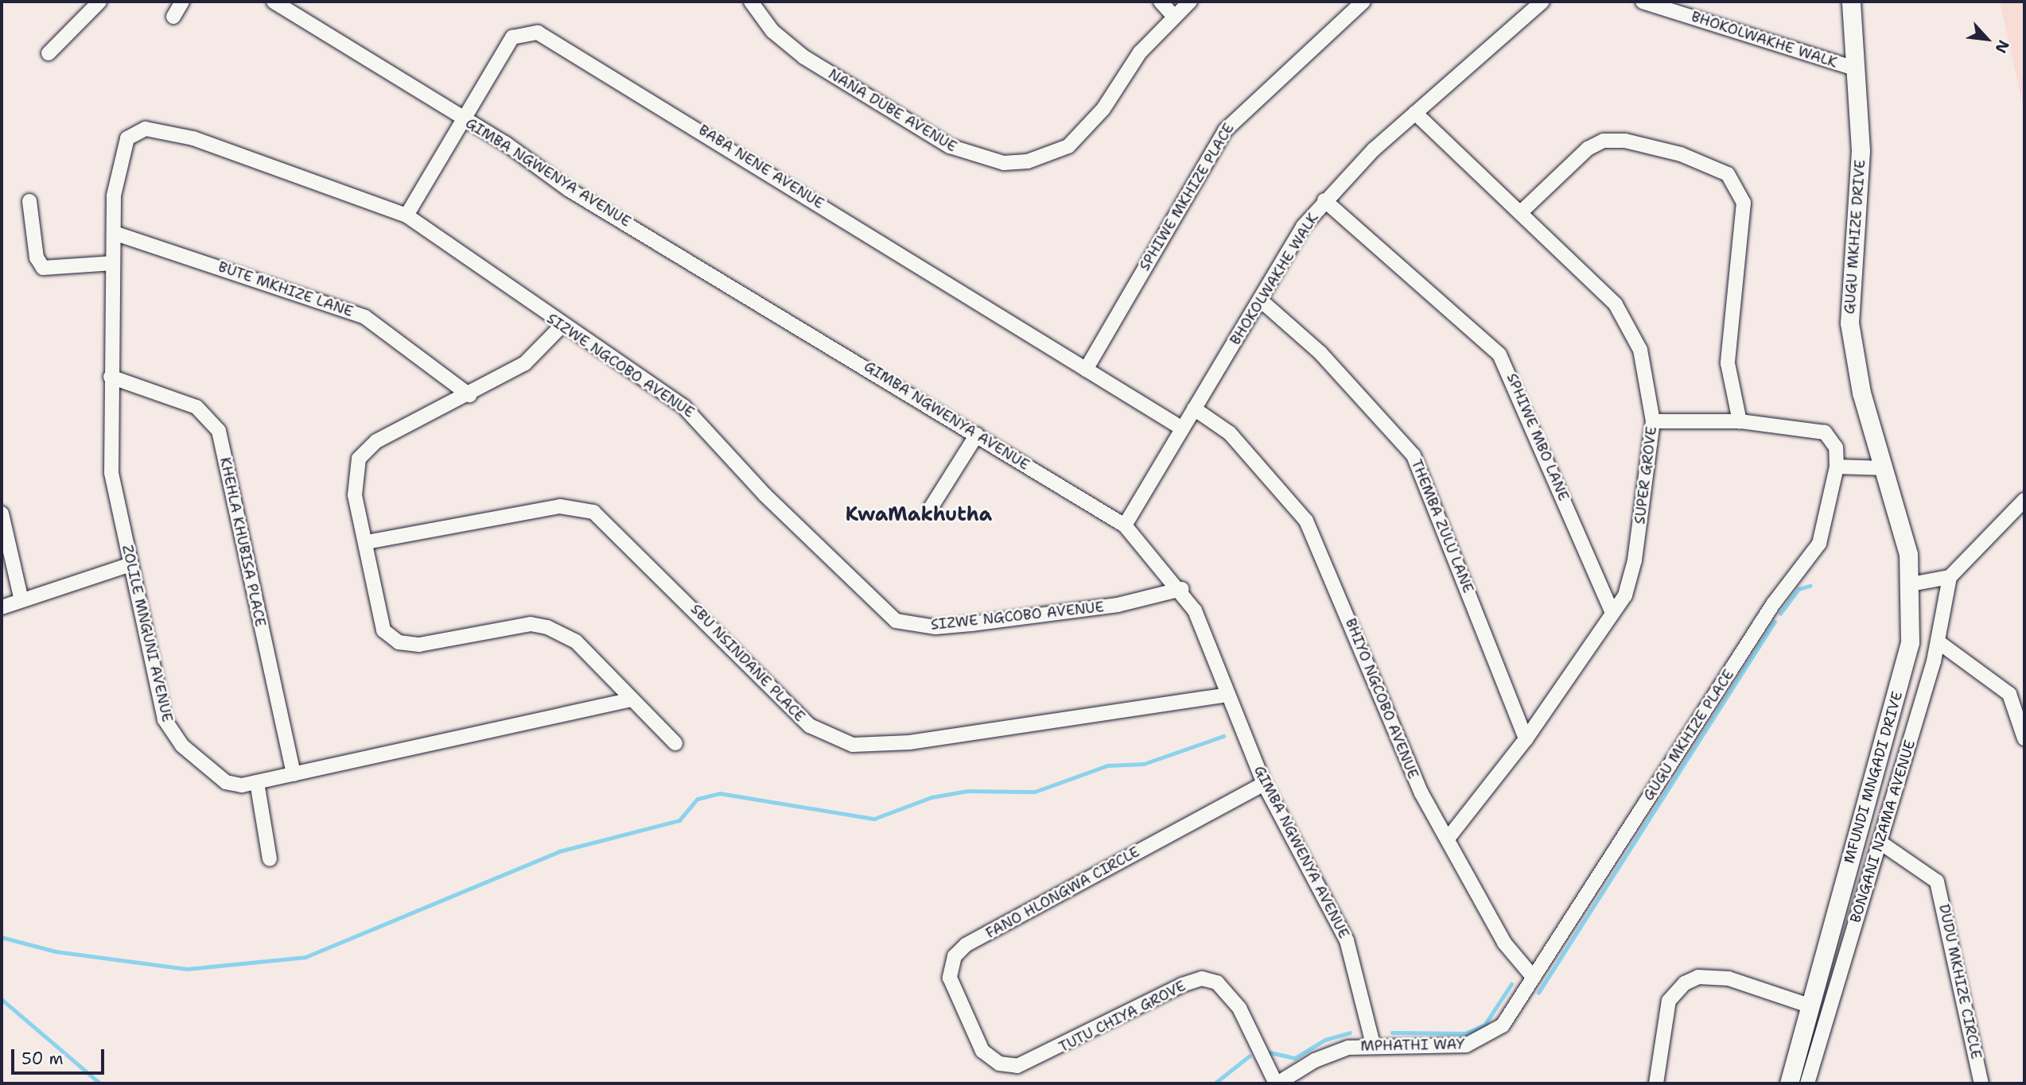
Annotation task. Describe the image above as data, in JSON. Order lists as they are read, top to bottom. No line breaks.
{"streets":{"street":["BHOKOLWAKHE WALK","NANA DUBE AVENUE","BABA NENE AVENUE","GIMBA NGWENYA AVENUE","SPHIWE MKHIZE PLACE","GUGU MKHIZE DRIVE","BUTE MKHIZE LANE","SIZWE NGCOBO AVENUE","SPHIWE MBO LANE","SUPER GROVE","THEMBA ZULU LANE","KHEHLA KHUBISA PLACE","ZOLILE MNGUNI AVENUE","SBU NSINDANE PLACE","BHIYO NGCOBO AVENUE","GUGU MKHIZE PLACE","MFUNDI MNGADI DRIVE","BONGANI NZAMA AVENUE","FANO HLONGWA CIRCLE","DUDU MKHIZE CIRCLE","TUTU CHIYA GROVE","MPHATHI WAY"]},"crossings":[["BHOKOLWAKHE WALK","BABA NENE AVENUE"],["BHOKOLWAKHE WALK","GIMBA NGWENYA AVENUE"],["BHOKOLWAKHE WALK","GUGU MKHIZE DRIVE"],["BHOKOLWAKHE WALK","SPHIWE MBO LANE"],["BHOKOLWAKHE WALK","SUPER GROVE"],["BHOKOLWAKHE WALK","THEMBA ZULU LANE"],["BHOKOLWAKHE WALK","BHIYO NGCOBO AVENUE"],["BABA NENE AVENUE","GIMBA NGWENYA AVENUE"],["BABA NENE AVENUE","SPHIWE MKHIZE PLACE"],["BABA NENE AVENUE","SIZWE NGCOBO AVENUE"],["GIMBA NGWENYA AVENUE","SIZWE NGCOBO AVENUE"],["GIMBA NGWENYA AVENUE","SBU NSINDANE PLACE"],["GIMBA NGWENYA AVENUE","FANO HLONGWA CIRCLE"],["GIMBA NGWENYA AVENUE","MPHATHI WAY"],["GUGU MKHIZE DRIVE","MFUNDI MNGADI DRIVE"],["BUTE MKHIZE LANE","ZOLILE MNGUNI AVENUE"],["SIZWE NGCOBO AVENUE","ZOLILE MNGUNI AVENUE"],["SPHIWE MBO LANE","SUPER GROVE"],["SUPER GROVE","THEMBA ZULU LANE"],["SUPER GROVE","BHIYO NGCOBO AVENUE"],["KHEHLA KHUBISA PLACE","ZOLILE MNGUNI AVENUE"],["BHIYO NGCOBO AVENUE","GUGU MKHIZE PLACE"],["GUGU MKHIZE PLACE","MPHATHI WAY"],["BONGANI NZAMA AVENUE","DUDU MKHIZE CIRCLE"],["FANO HLONGWA CIRCLE","TUTU CHIYA GROVE"],["TUTU CHIYA GROVE","MPHATHI WAY"]],"districts":["KwaMakhutha"],"scale_bar":"50 m","north":"bottom right"}
